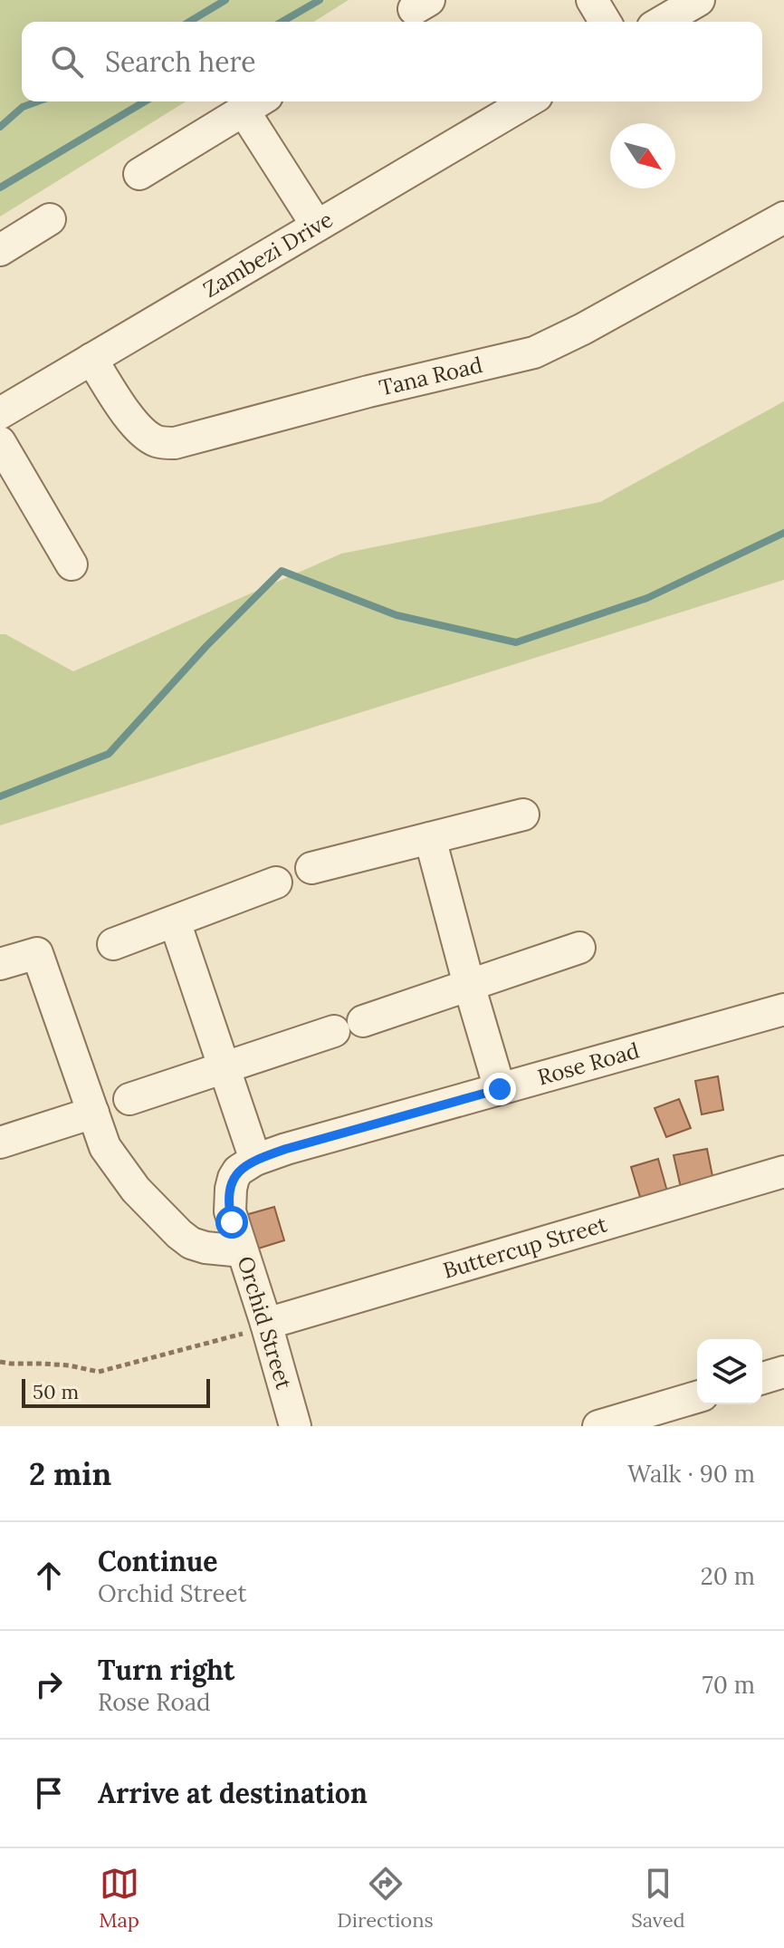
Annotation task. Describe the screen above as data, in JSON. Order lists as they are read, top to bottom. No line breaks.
{"streets":{"street":["Zambezi Drive","Tana Road","Rose Road","Buttercup Street","Orchid Street"]},"crossings":[["Zambezi Drive","Tana Road"],["Rose Road","Orchid Street"],["Buttercup Street","Orchid Street"]],"scale_bar":"50 m","north":"bottom right","page":{"search":"Search here","scale":"50 m","heading":["2 min","Walk · 90 m"],"list":[["Continue","Orchid Street","20 m"],["Turn right","Rose Road","70 m"],"Arrive at destination"],"nav":["Map","Directions","Saved"]}}
